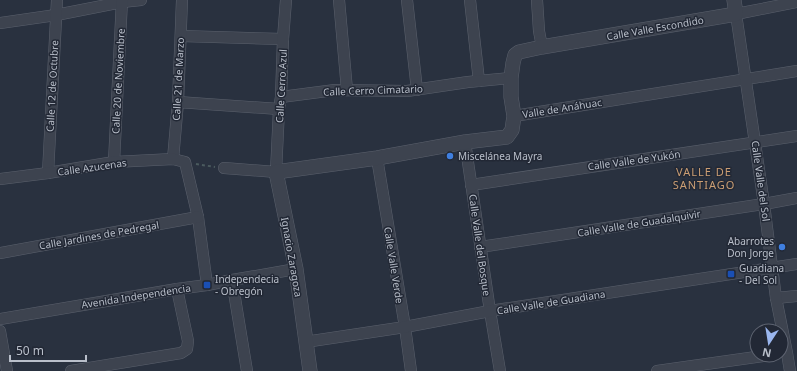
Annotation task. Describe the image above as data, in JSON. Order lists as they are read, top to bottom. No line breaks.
{"streets":{"street":["Calle Valle Escondido","Calle 21 de Marzo","Calle 20 de Noviembre","Calle 12 de Octubre","Calle Cerro Azul","Calle Cerro Cimatario","Valle de Anáhuac","Calle Valle de Yukón","Calle Azucenas","Calle Valle del Sol","Calle Valle de Guadalquivir","Calle Jardines de Pedregal","Calle Valle del Bosque","Ignacio Zaragoza","Calle Valle Verde","Avenida Independencia","Calle Valle de Guadiana"]},"crossings":[["Calle Valle Escondido","Calle Cerro Cimatario"],["Calle Valle Escondido","Calle Valle del Sol"],["Calle 21 de Marzo","Calle Azucenas"],["Calle 20 de Noviembre","Calle Azucenas"],["Calle 12 de Octubre","Calle Azucenas"],["Calle Cerro Azul","Calle Cerro Cimatario"],["Calle Cerro Azul","Valle de Anáhuac"],["Calle Cerro Azul","Ignacio Zaragoza"],["Valle de Anáhuac","Calle Valle del Sol"],["Valle de Anáhuac","Calle Valle del Bosque"],["Valle de Anáhuac","Ignacio Zaragoza"],["Valle de Anáhuac","Calle Valle Verde"],["Calle Valle de Yukón","Calle Valle del Sol"],["Calle Valle de Yukón","Calle Valle del Bosque"],["Calle Valle del Sol","Calle Valle de Guadalquivir"],["Calle Valle del Sol","Calle Valle de Guadiana"],["Calle Valle de Guadalquivir","Calle Valle del Bosque"],["Calle Valle del Bosque","Calle Valle de Guadiana"],["Ignacio Zaragoza","Avenida Independencia"],["Ignacio Zaragoza","Calle Valle de Guadiana"],["Calle Valle Verde","Calle Valle de Guadiana"]],"districts":["VALLE DE SANTIAGO"],"places":{"other":["Miscelánea Mayra","Abarrotes Don Jorge"],"transit":["Guadiana - Del Sol","Independecia - Obregón"]},"scale_bar":"50 m","north":"bottom"}
